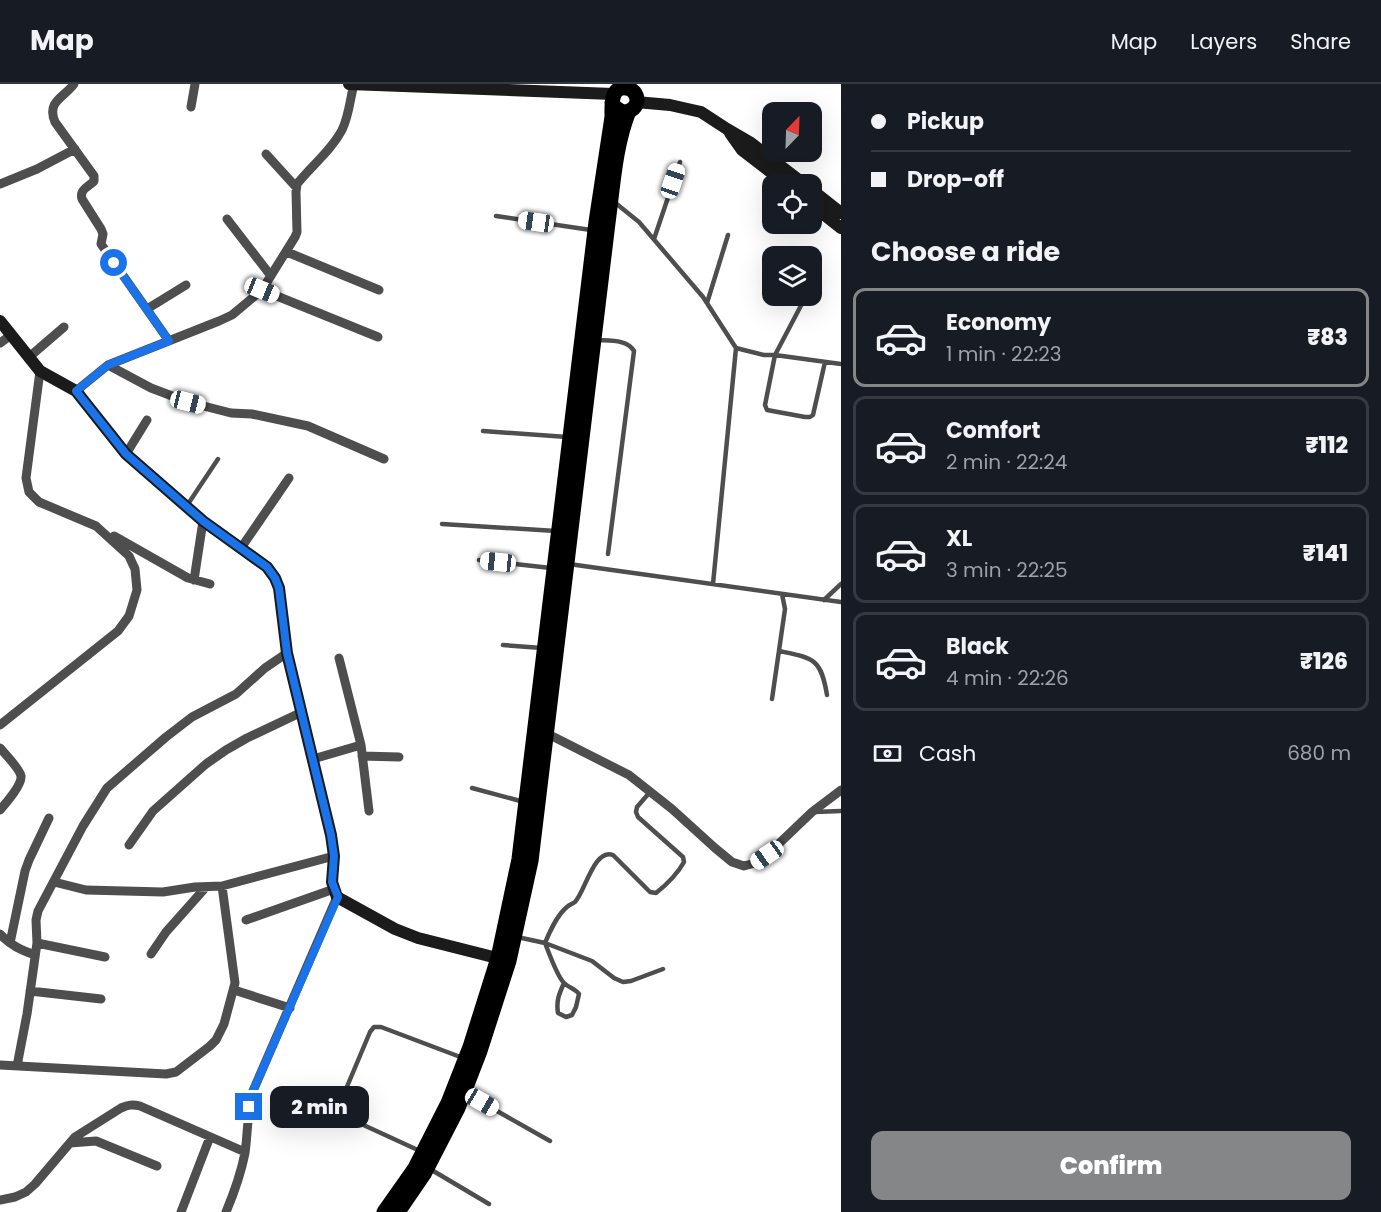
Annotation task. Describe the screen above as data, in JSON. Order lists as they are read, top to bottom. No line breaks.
{"north":"top right","page":{"header":"Map","nav":["Map","Layers","Share"],"banner":["Pickup","Drop-off"],"heading":"Choose a ride","list":[{"name":"Economy","note":"1 min · 22:23","value":"₹83"},{"name":"Comfort","note":"2 min · 22:24","value":"₹112"},{"name":"XL","note":"3 min · 22:25","value":"₹141"},{"name":"Black","note":"4 min · 22:26","value":"₹126"}],"pay":["Cash","680 m"],"bubble":"2 min","buttons":"Confirm"}}
